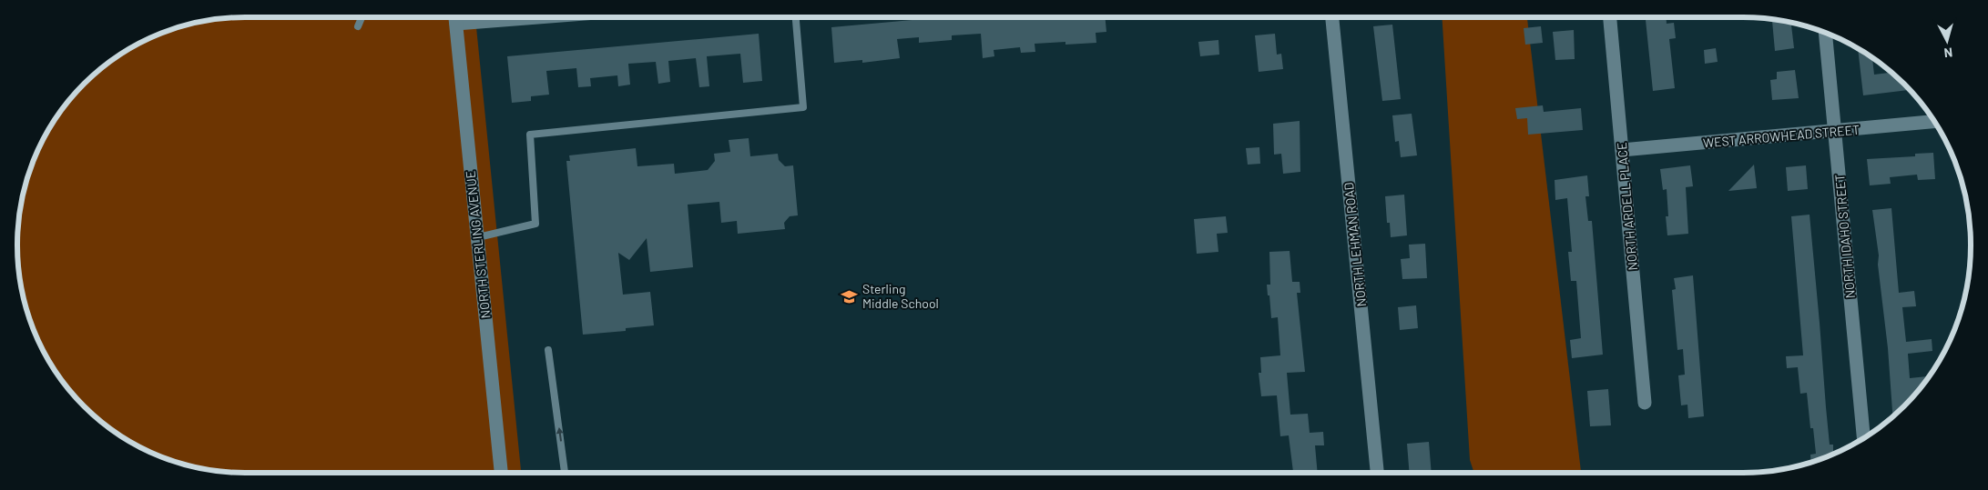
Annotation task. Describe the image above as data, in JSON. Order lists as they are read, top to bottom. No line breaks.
{"streets":{"street":["WEST ARROWHEAD STREET","NORTH ARDELL PLACE","NORTH IDAHO STREET","NORTH STERLING AVENUE","NORTH LEHMAN ROAD"]},"crossings":[["WEST ARROWHEAD STREET","NORTH ARDELL PLACE"],["WEST ARROWHEAD STREET","NORTH IDAHO STREET"]],"places":{"school or university":["Sterling Middle School"]},"north":"bottom"}
